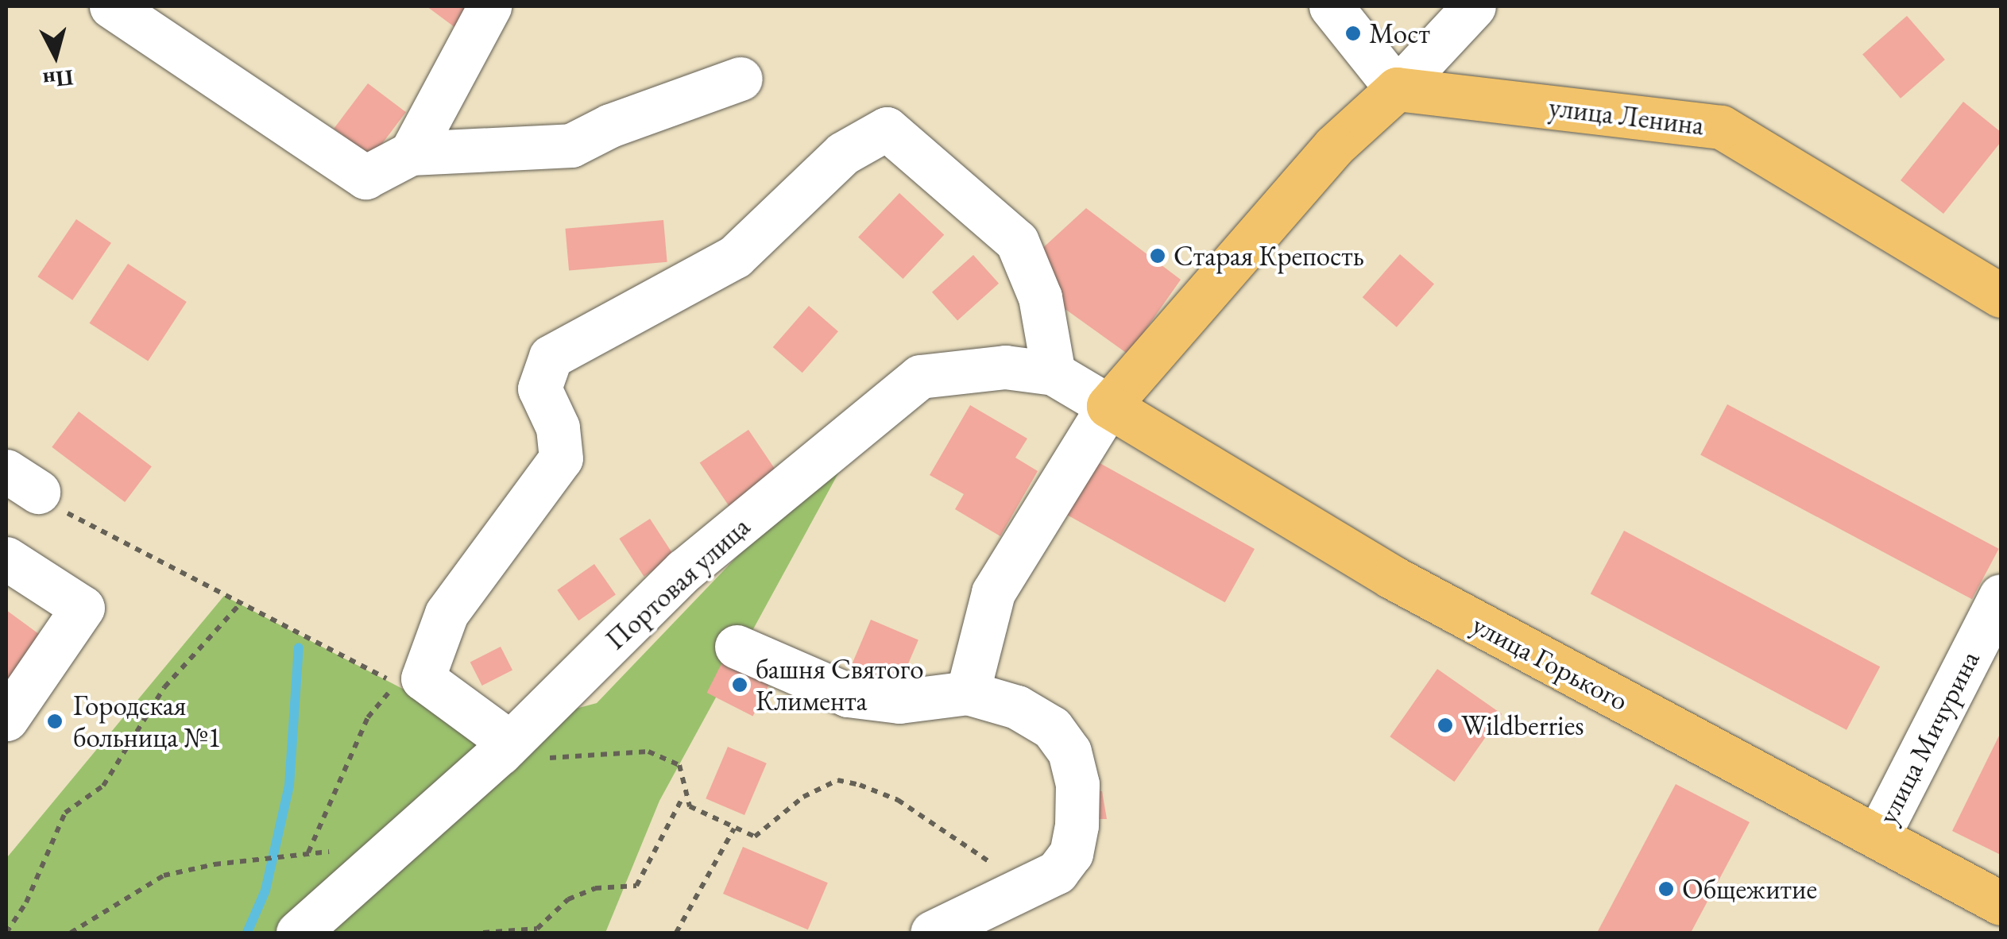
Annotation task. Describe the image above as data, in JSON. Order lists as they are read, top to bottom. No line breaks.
{"streets":{"main road":["улица Ленина","улица Горького"],"street":["Портовая улица","улица Мичурина"]},"crossings":[["Портовая улица","улица Горького"],["улица Горького","улица Мичурина"]],"places":["Мост","Старая Крепость","башня Святого Климента","Городская больница №1","Wildberries","Общежитие"],"north":"bottom"}
